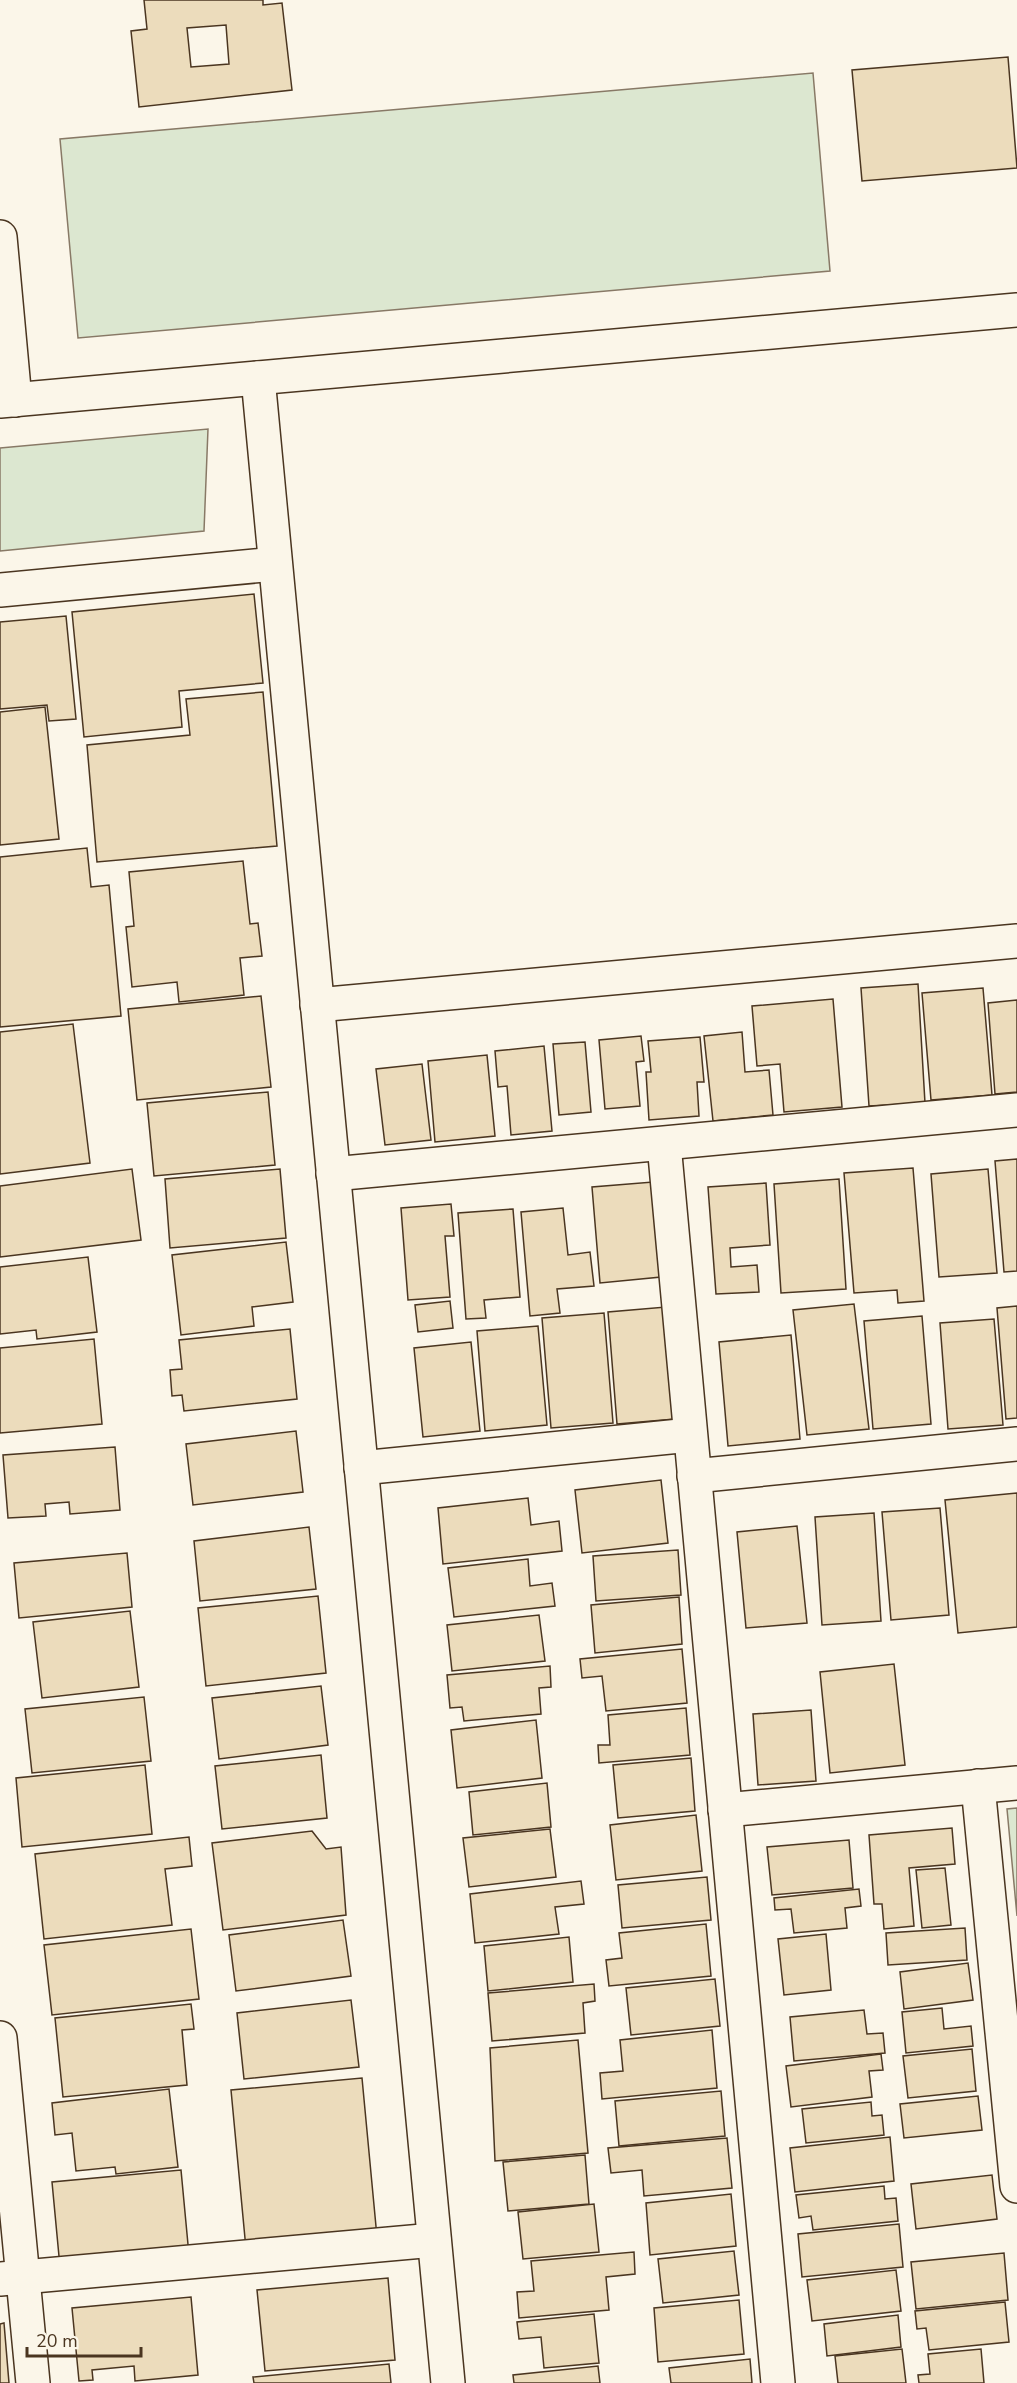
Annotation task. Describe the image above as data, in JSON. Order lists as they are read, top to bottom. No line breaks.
{"scale_bar":"20 m"}
